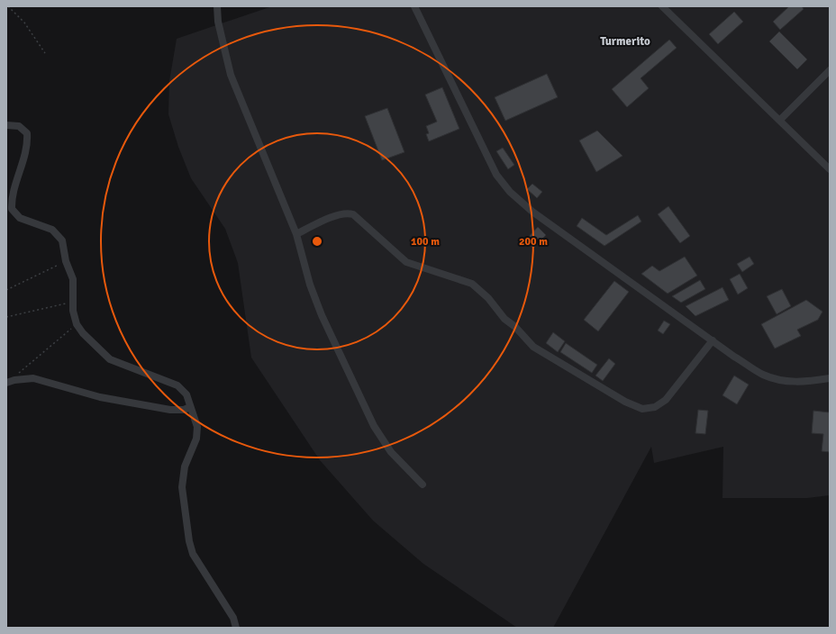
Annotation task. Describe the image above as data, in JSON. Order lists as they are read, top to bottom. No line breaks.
{"districts":["Turmerito"],"rings":["100 m","200 m"]}
